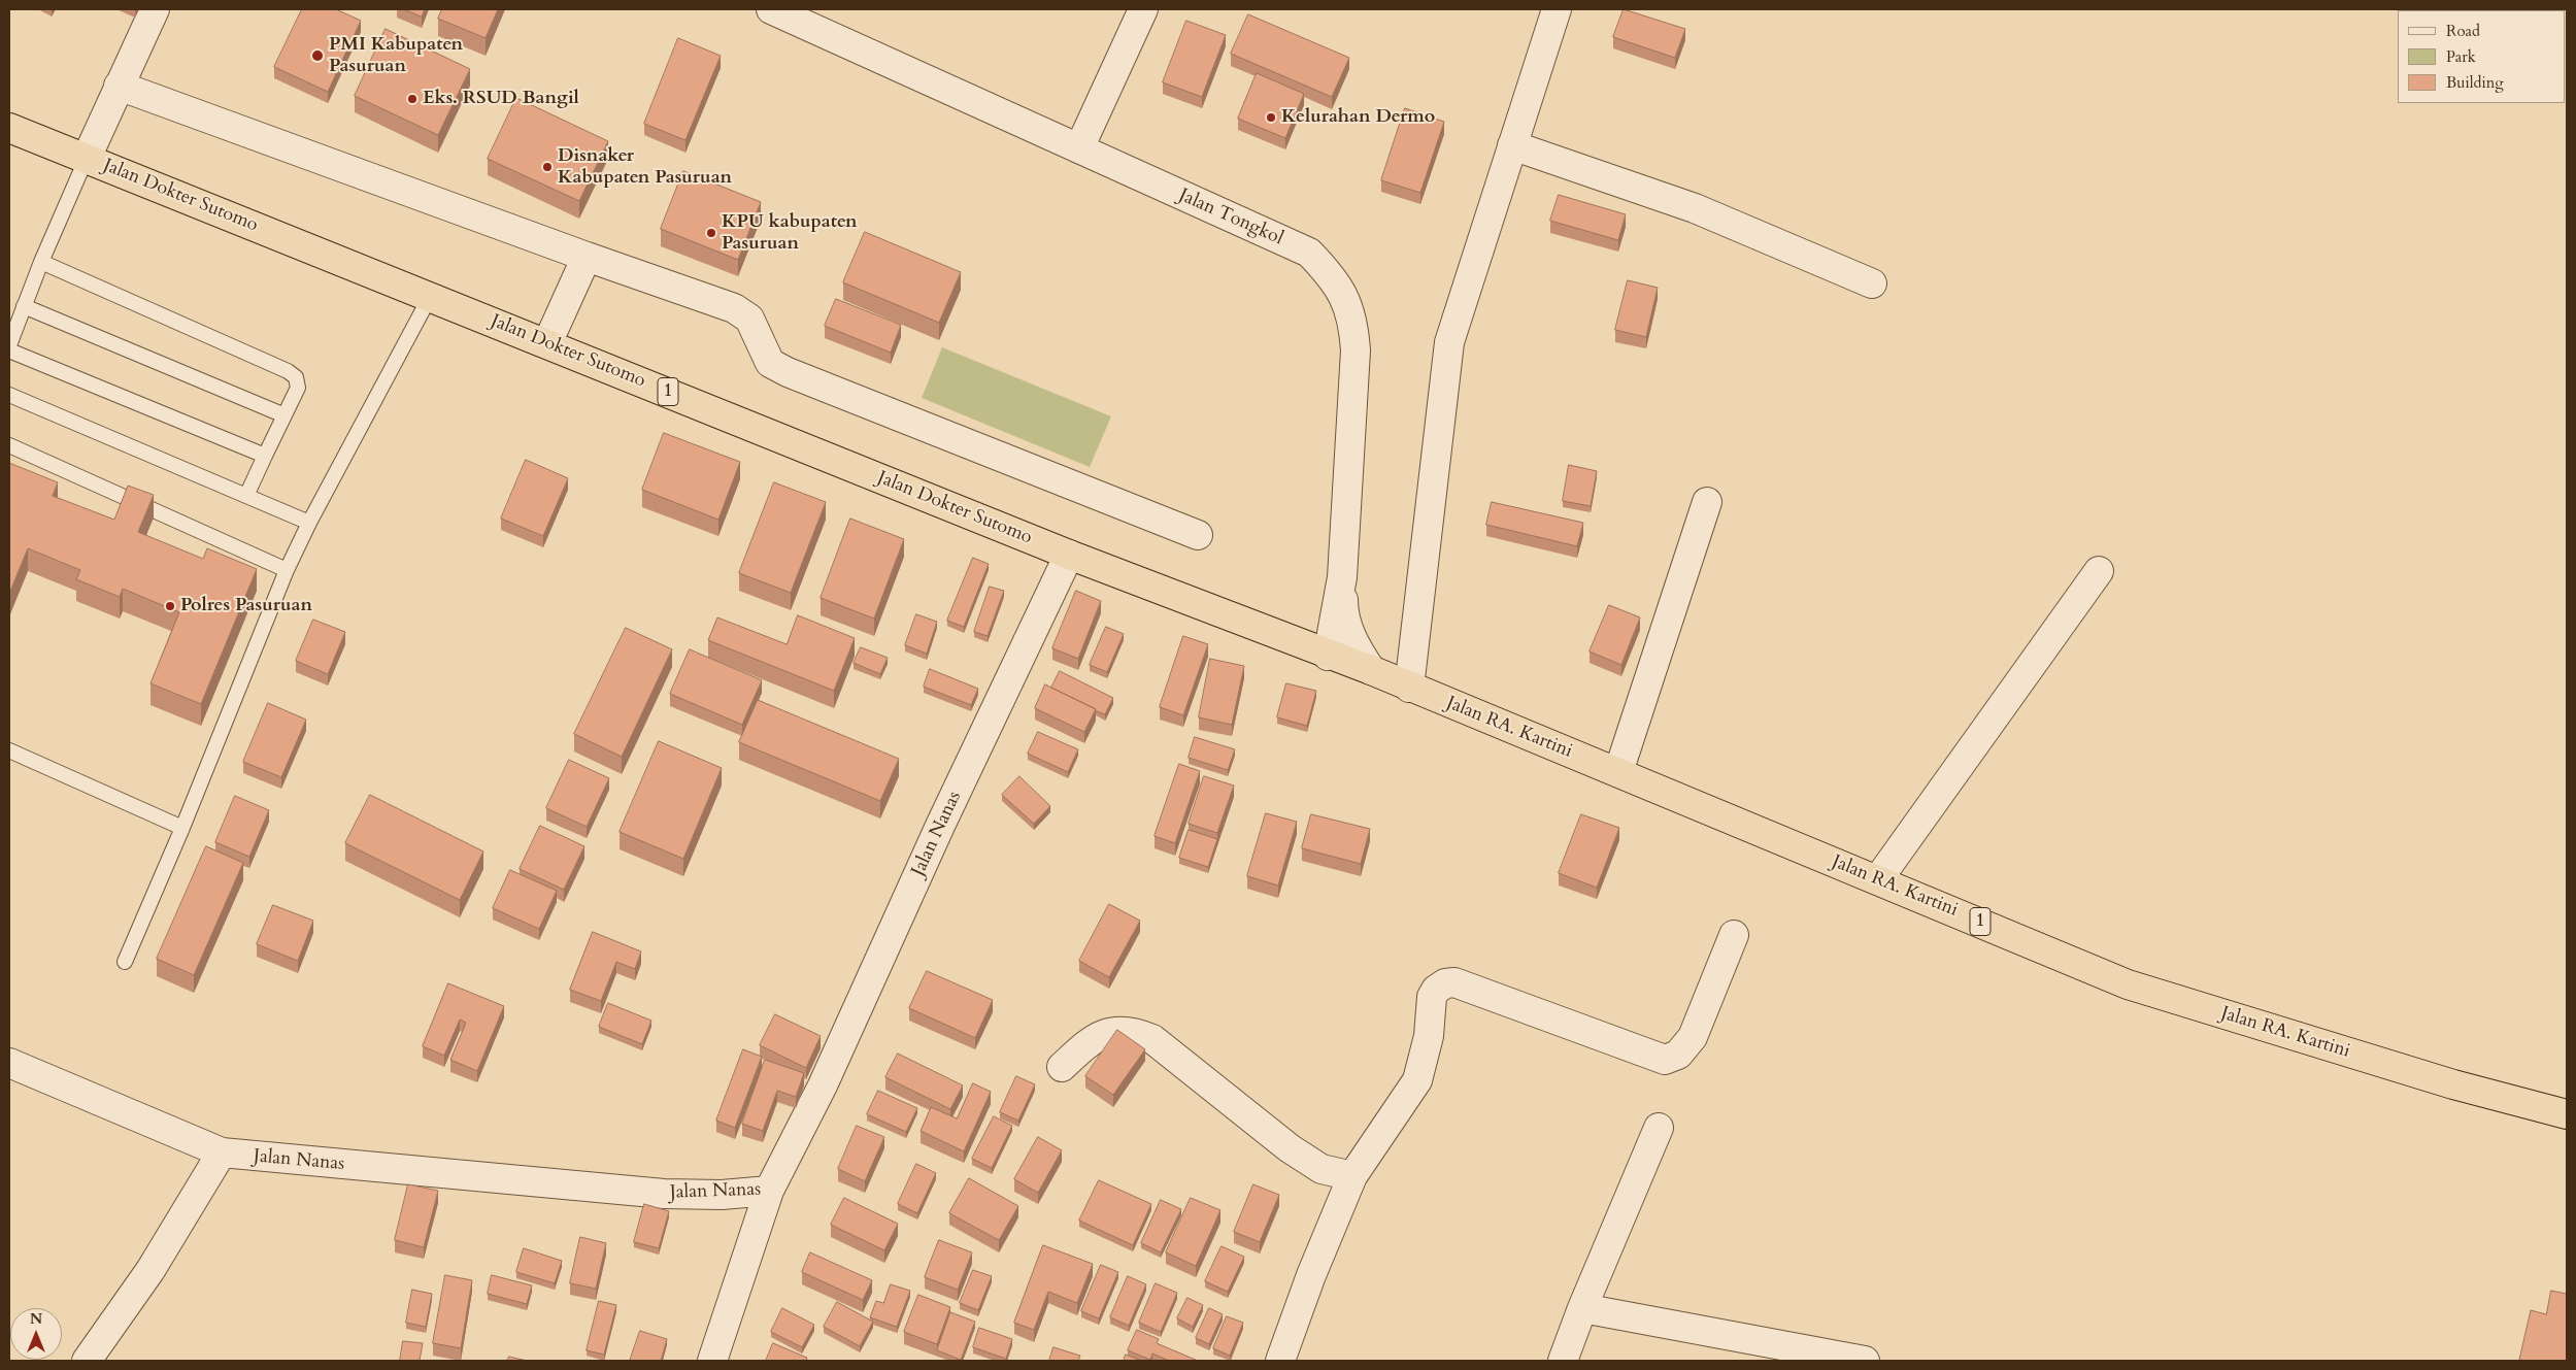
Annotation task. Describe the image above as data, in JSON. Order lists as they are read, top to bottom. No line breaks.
{"streets":{"highway":["Jalan Dokter Sutomo","1","Jalan RA. Kartini"],"street":["Jalan Tongkol","Jalan Nanas"]},"crossings":[["Jalan Dokter Sutomo","Jalan Tongkol"],["Jalan Dokter Sutomo","1"],["Jalan Dokter Sutomo","Jalan Nanas"],["Jalan Tongkol","1"],["1","Jalan RA. Kartini"]],"places":["PMI Kabupaten Pasuruan","Eks. RSUD Bangil","Kelurahan Dermo","Disnaker Kabupaten Pasuruan","KPU kabupaten Pasuruan","Polres Pasuruan"],"legend":["Road","Park","Building"],"north":"top"}
